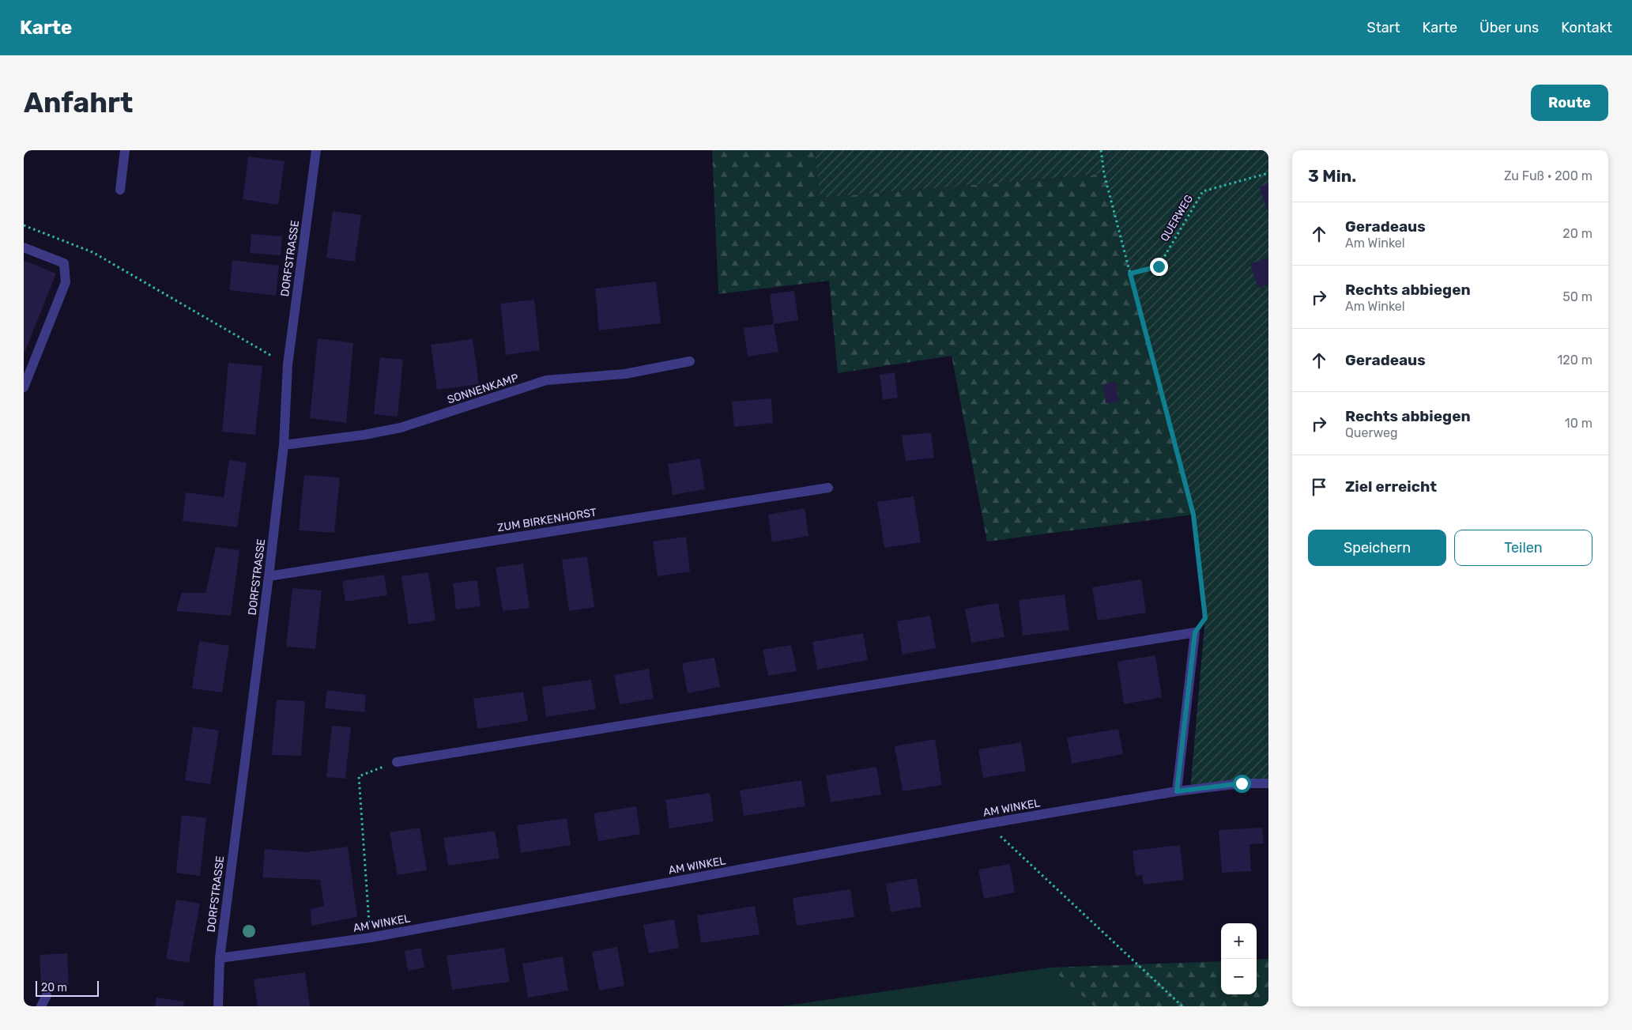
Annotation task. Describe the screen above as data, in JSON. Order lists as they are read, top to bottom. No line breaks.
{"streets":{"street":["DORFSTRASSE","SONNENKAMP","ZUM BIRKENHORST","AM WINKEL"],"path":["QUERWEG"]},"crossings":[["DORFSTRASSE","SONNENKAMP"],["DORFSTRASSE","ZUM BIRKENHORST"],["DORFSTRASSE","AM WINKEL"]],"scale_bar":"20 m","page":{"header":"Karte","nav":["Start","Karte","Über uns","Kontakt"],"buttons":["Route",["Speichern","Teilen"]],"title":"Anfahrt","heading":["3 Min.","Zu Fuß · 200 m"],"list":[["Geradeaus","Am Winkel","20 m"],["Rechts abbiegen","Am Winkel","50 m"],["Geradeaus","120 m"],["Rechts abbiegen","Querweg","10 m"],"Ziel erreicht"],"map_buttons":["+","−"],"scale":"20 m"}}
